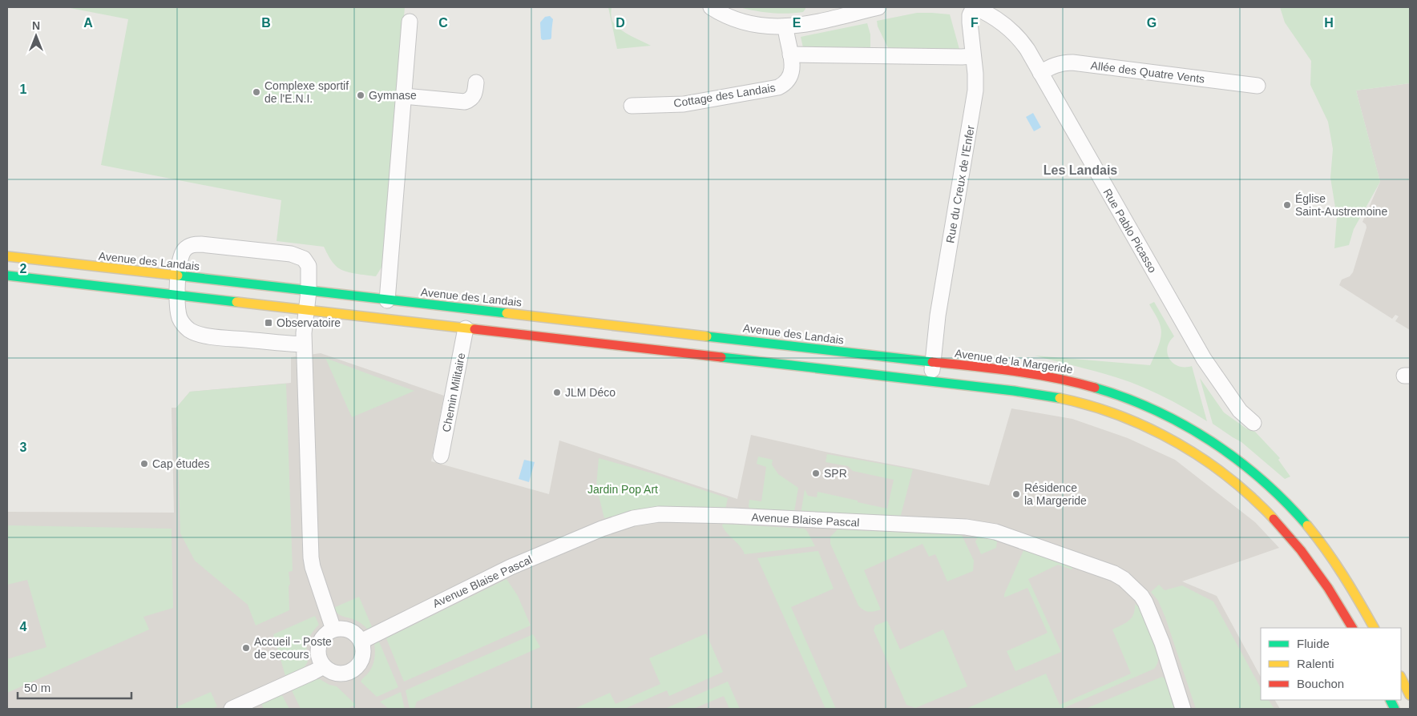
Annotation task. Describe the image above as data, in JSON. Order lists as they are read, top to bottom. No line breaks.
{"streets":{"main road":["Avenue des Landais","Avenue de la Margeride"],"street":["Allée des Quatre Vents","Cottage des Landais","Rue du Creux de l'Enfer","Rue Pablo Picasso","Chemin Militaire","Avenue Blaise Pascal"]},"crossings":[["Allée des Quatre Vents","Rue Pablo Picasso"],["Rue du Creux de l'Enfer","Rue Pablo Picasso"],["Rue du Creux de l'Enfer","Avenue des Landais"],["Rue du Creux de l'Enfer","Avenue de la Margeride"],["Avenue des Landais","Avenue de la Margeride"]],"districts":["Les Landais"],"parks":["Jardin Pop Art"],"places":{"other":["Complexe sportif de l'E.N.I.","Gymnase","Église Saint-Austremoine","JLM Déco","Cap études","SPR","Résidence la Margeride","Accueil − Poste de secours"],"transit":["Observatoire"]},"legend":["Fluide","Ralenti","Bouchon"],"scale_bar":"50 m","north":"top","grid":{"columns":["A","B","C","D","E","F","G","H"],"rows":["1","2","3","4"]}}
